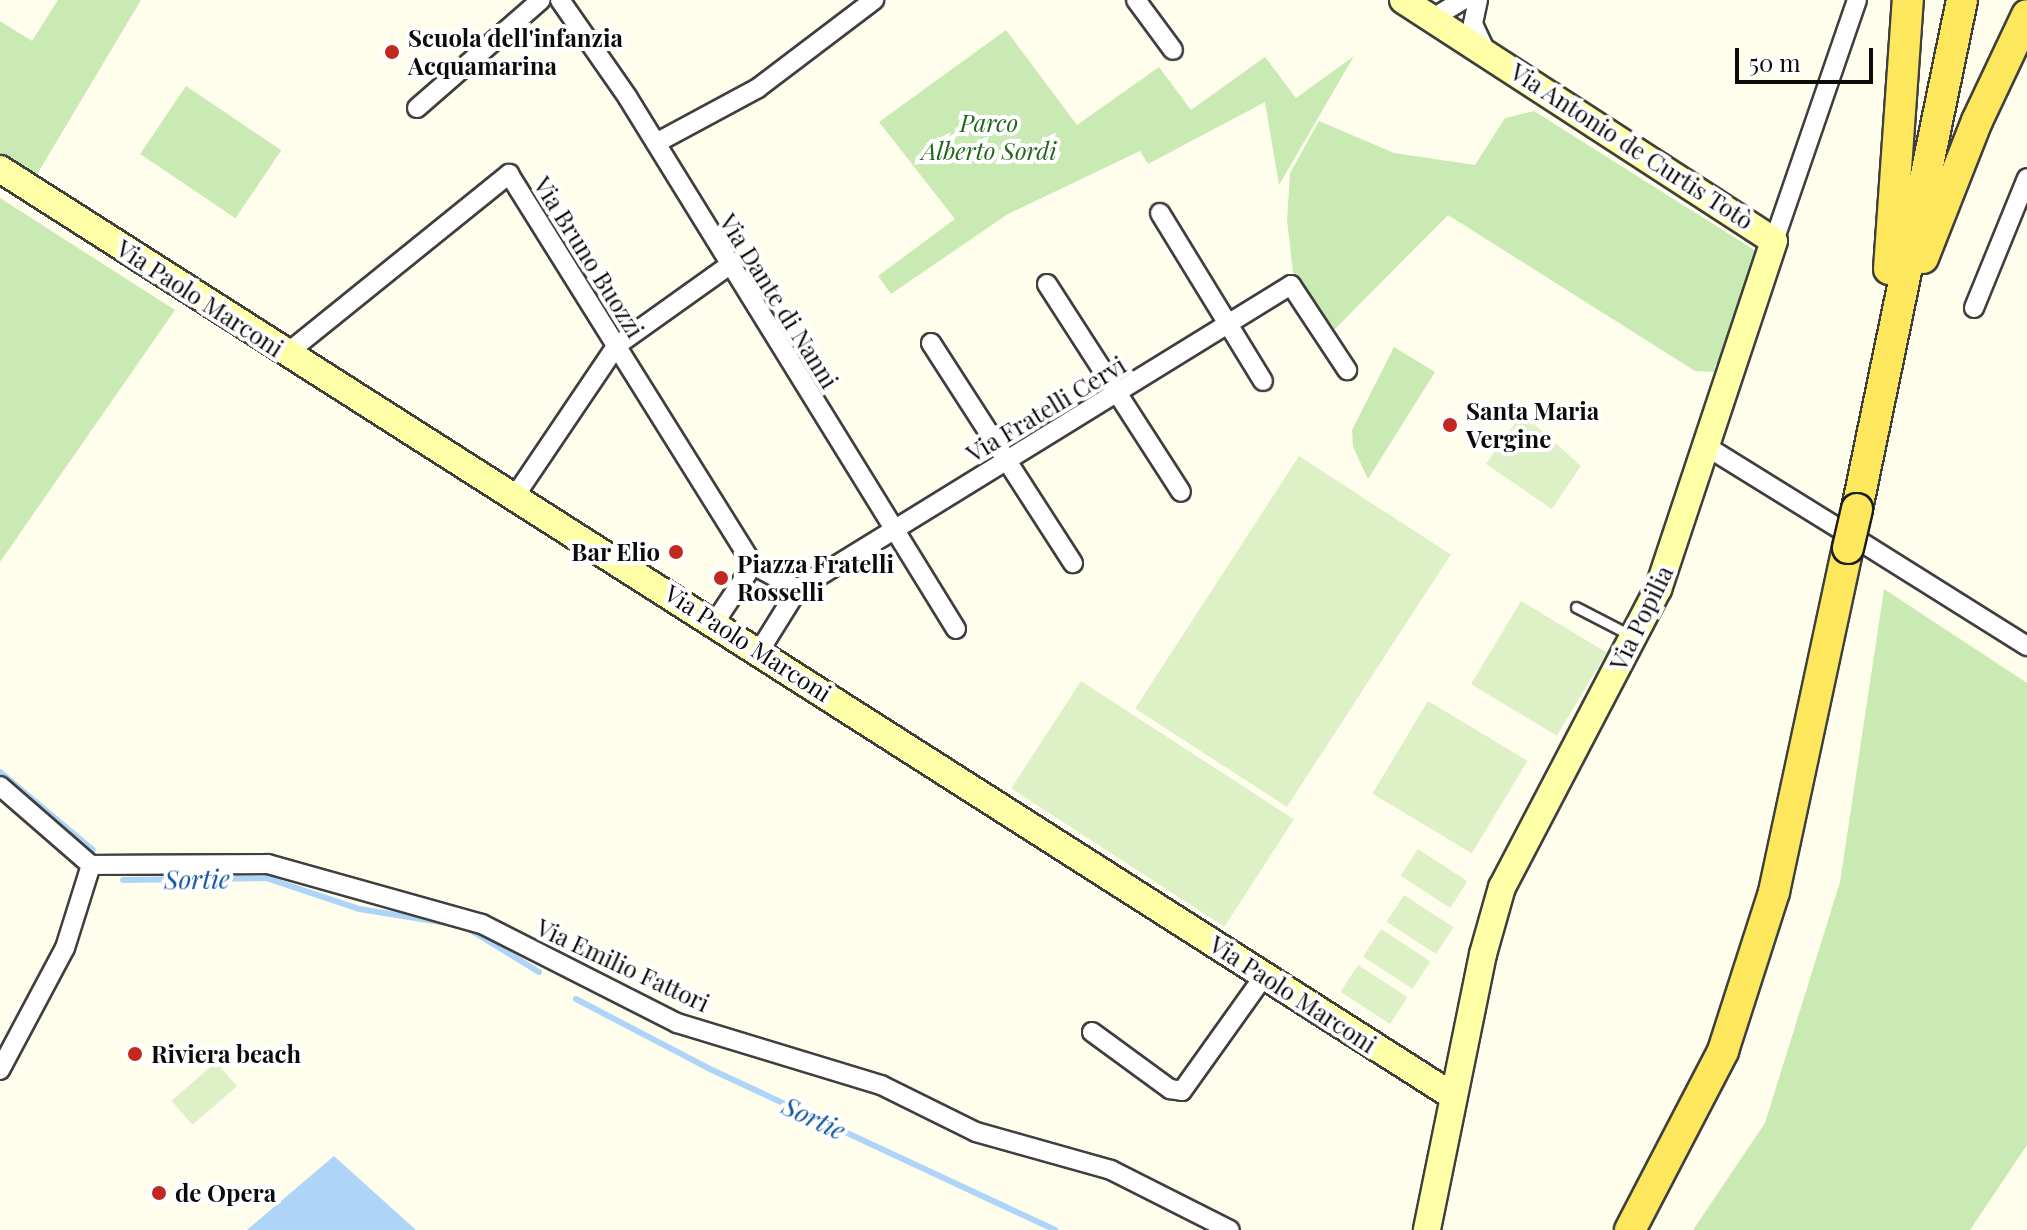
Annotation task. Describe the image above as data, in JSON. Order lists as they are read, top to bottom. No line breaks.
{"streets":{"street":["Via Antonio de Curtis Totò","Via Bruno Buozzi","Via Paolo Marconi","Via Dante di Nanni","Via Fratelli Cervi","Via Popilia","Via Emilio Fattori"]},"crossings":[["Via Antonio de Curtis Totò","Via Popilia"],["Via Bruno Buozzi","Via Paolo Marconi"],["Via Bruno Buozzi","Via Fratelli Cervi"],["Via Paolo Marconi","Via Fratelli Cervi"],["Via Paolo Marconi","Via Popilia"],["Via Dante di Nanni","Via Fratelli Cervi"]],"water":["Sortie"],"parks":["Parco Alberto Sordi"],"places":["Scuola dell'infanzia Acquamarina","Santa Maria Vergine","Bar Elio","Piazza Fratelli Rosselli","Riviera beach","de Opera"],"scale_bar":"50 m"}
